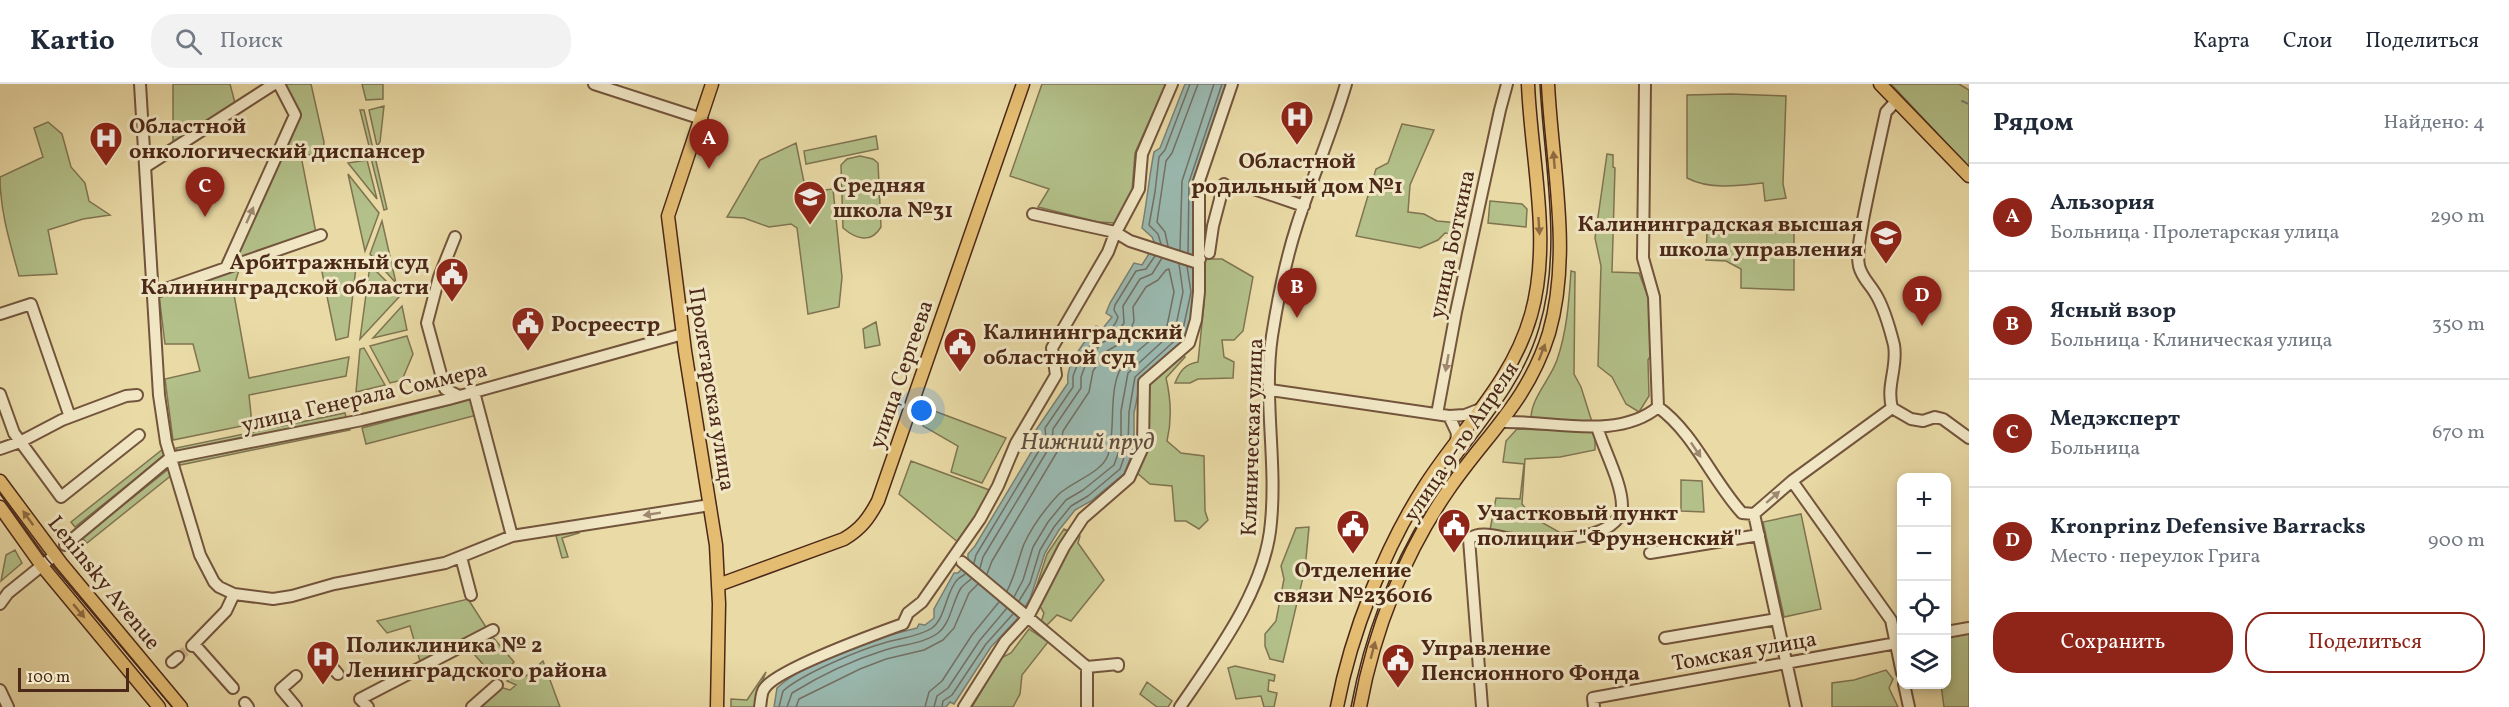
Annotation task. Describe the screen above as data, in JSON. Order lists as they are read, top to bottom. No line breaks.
{"streets":{"main road":["улица Сергеева","Пролетарская улица","улица 9-го Апреля","Leninsky Avenue"],"street":["улица Боткина","улица Генерала Соммера","Клиническая улица","Томская улица"]},"crossings":[["улица Сергеева","Пролетарская улица"],["Пролетарская улица","улица Генерала Соммера"]],"one_way":["улица Боткина"],"water":["Нижний пруд"],"places":{"hospital":["Областной родильный дом №1","Областной онкологический диспансер","Поликлиника № 2 Ленинградского района"],"school or university":["Средняя школа №31","Калининградская высшая школа управления"],"public building":["Арбитражный суд Калининградской области","Росрeeстр","Калининградский областной суд","Участковый пункт полиции \"Фрунзенский\"","Отделение связи №236016","Управление Пенсионного Фонда"]},"scale_bar":"100 m","page":{"header":"Kartio","search":"Поиск","nav":["Карта","Слои","Поделиться"],"heading":["Рядом","Найдено: 4"],"pins":["A","C","B","D"],"list":[{"mark":"A","name":"Альзория","note":"Больница · Пролетарская улица","value":"290 m"},{"mark":"B","name":"Ясный взор","note":"Больница · Клиническая улица","value":"350 m"},{"mark":"C","name":"Медэксперт","note":"Больница","value":"670 m"},{"mark":"D","name":"Kronprinz Defensive Barracks","note":"Место · переулок Грига","value":"900 m"}],"map_buttons":["+","−"],"buttons":["Сохранить","Поделиться"],"scale":"100 m"}}
